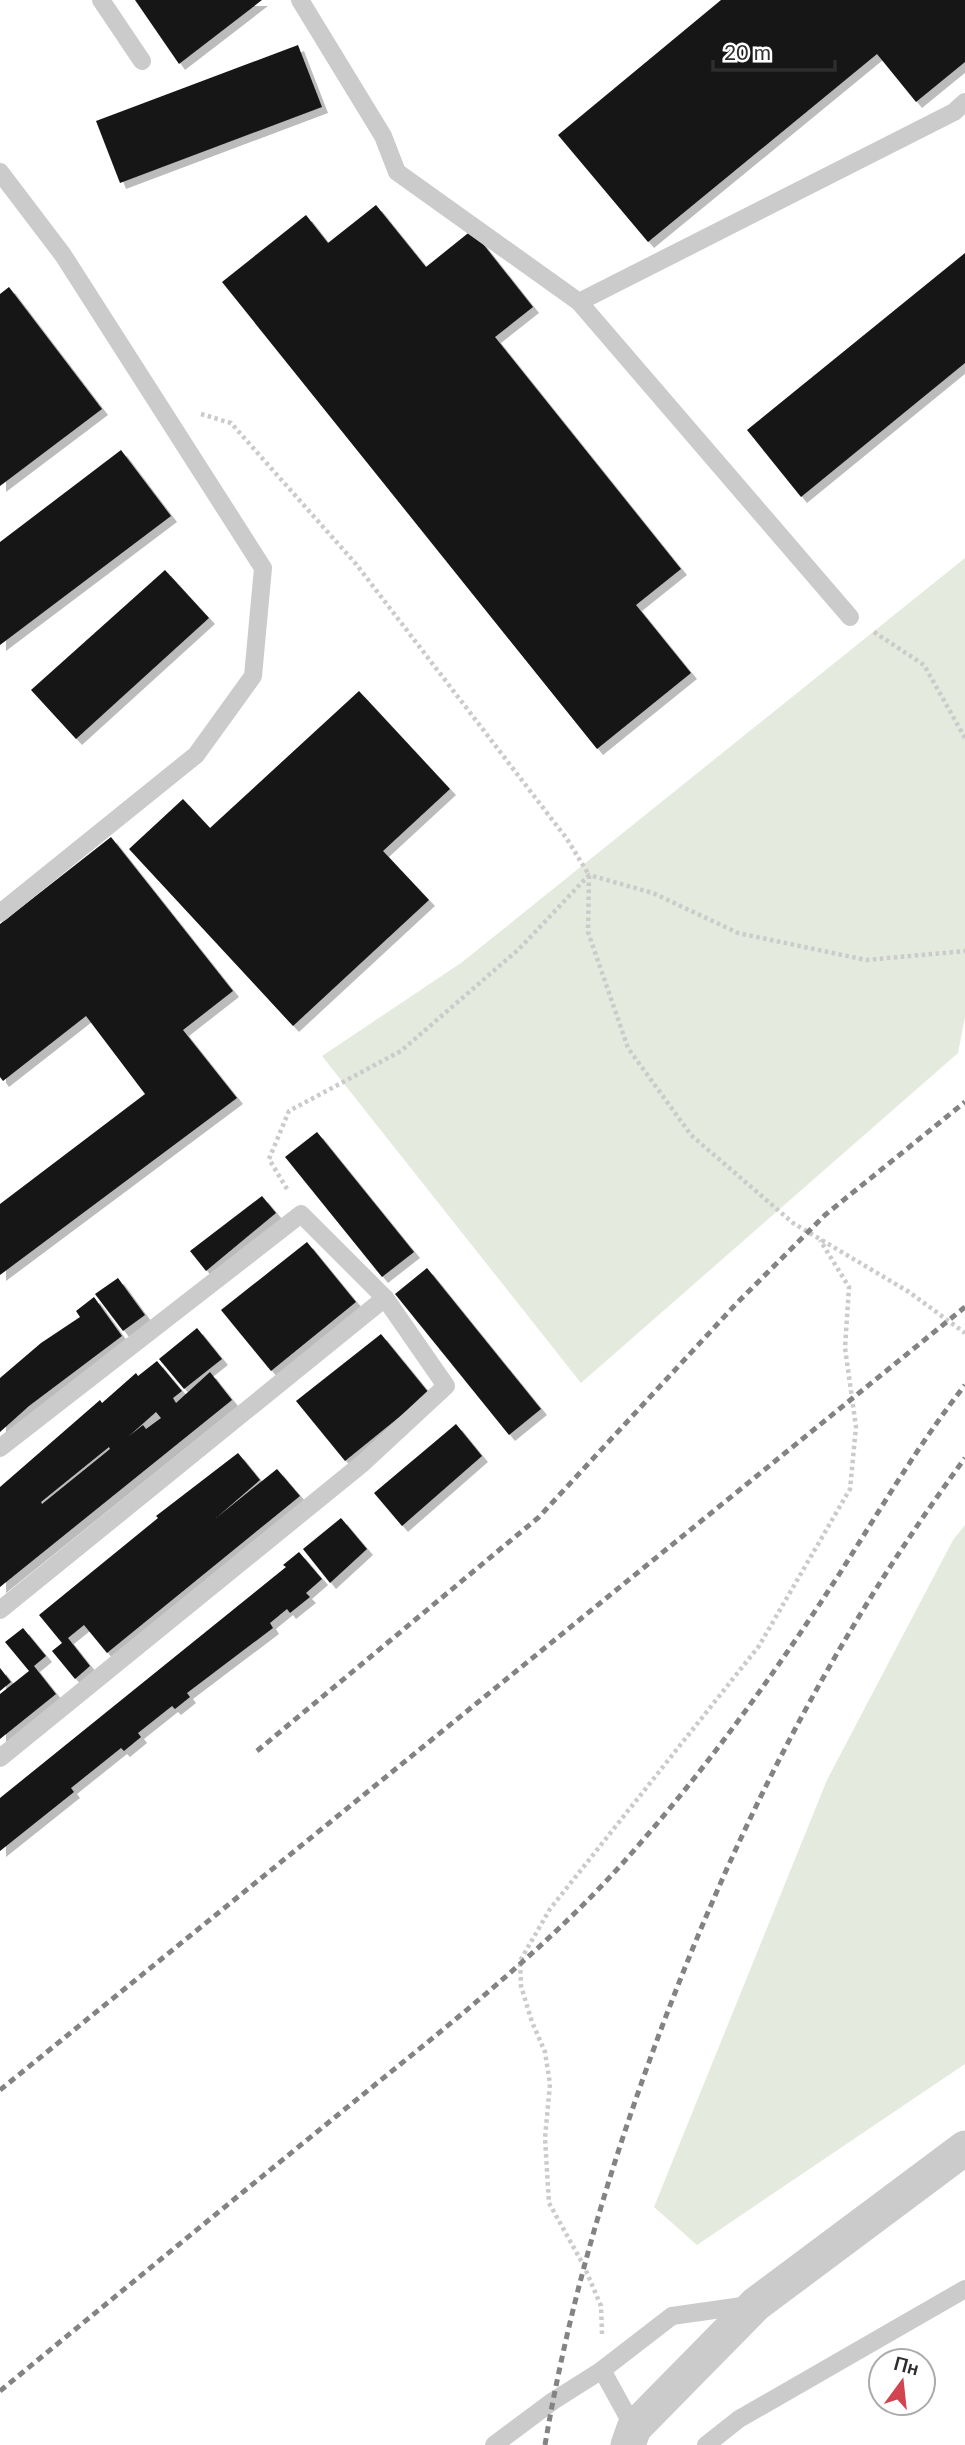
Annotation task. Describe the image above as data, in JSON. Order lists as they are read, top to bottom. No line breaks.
{"scale_bar":"20 m","north":"top"}
